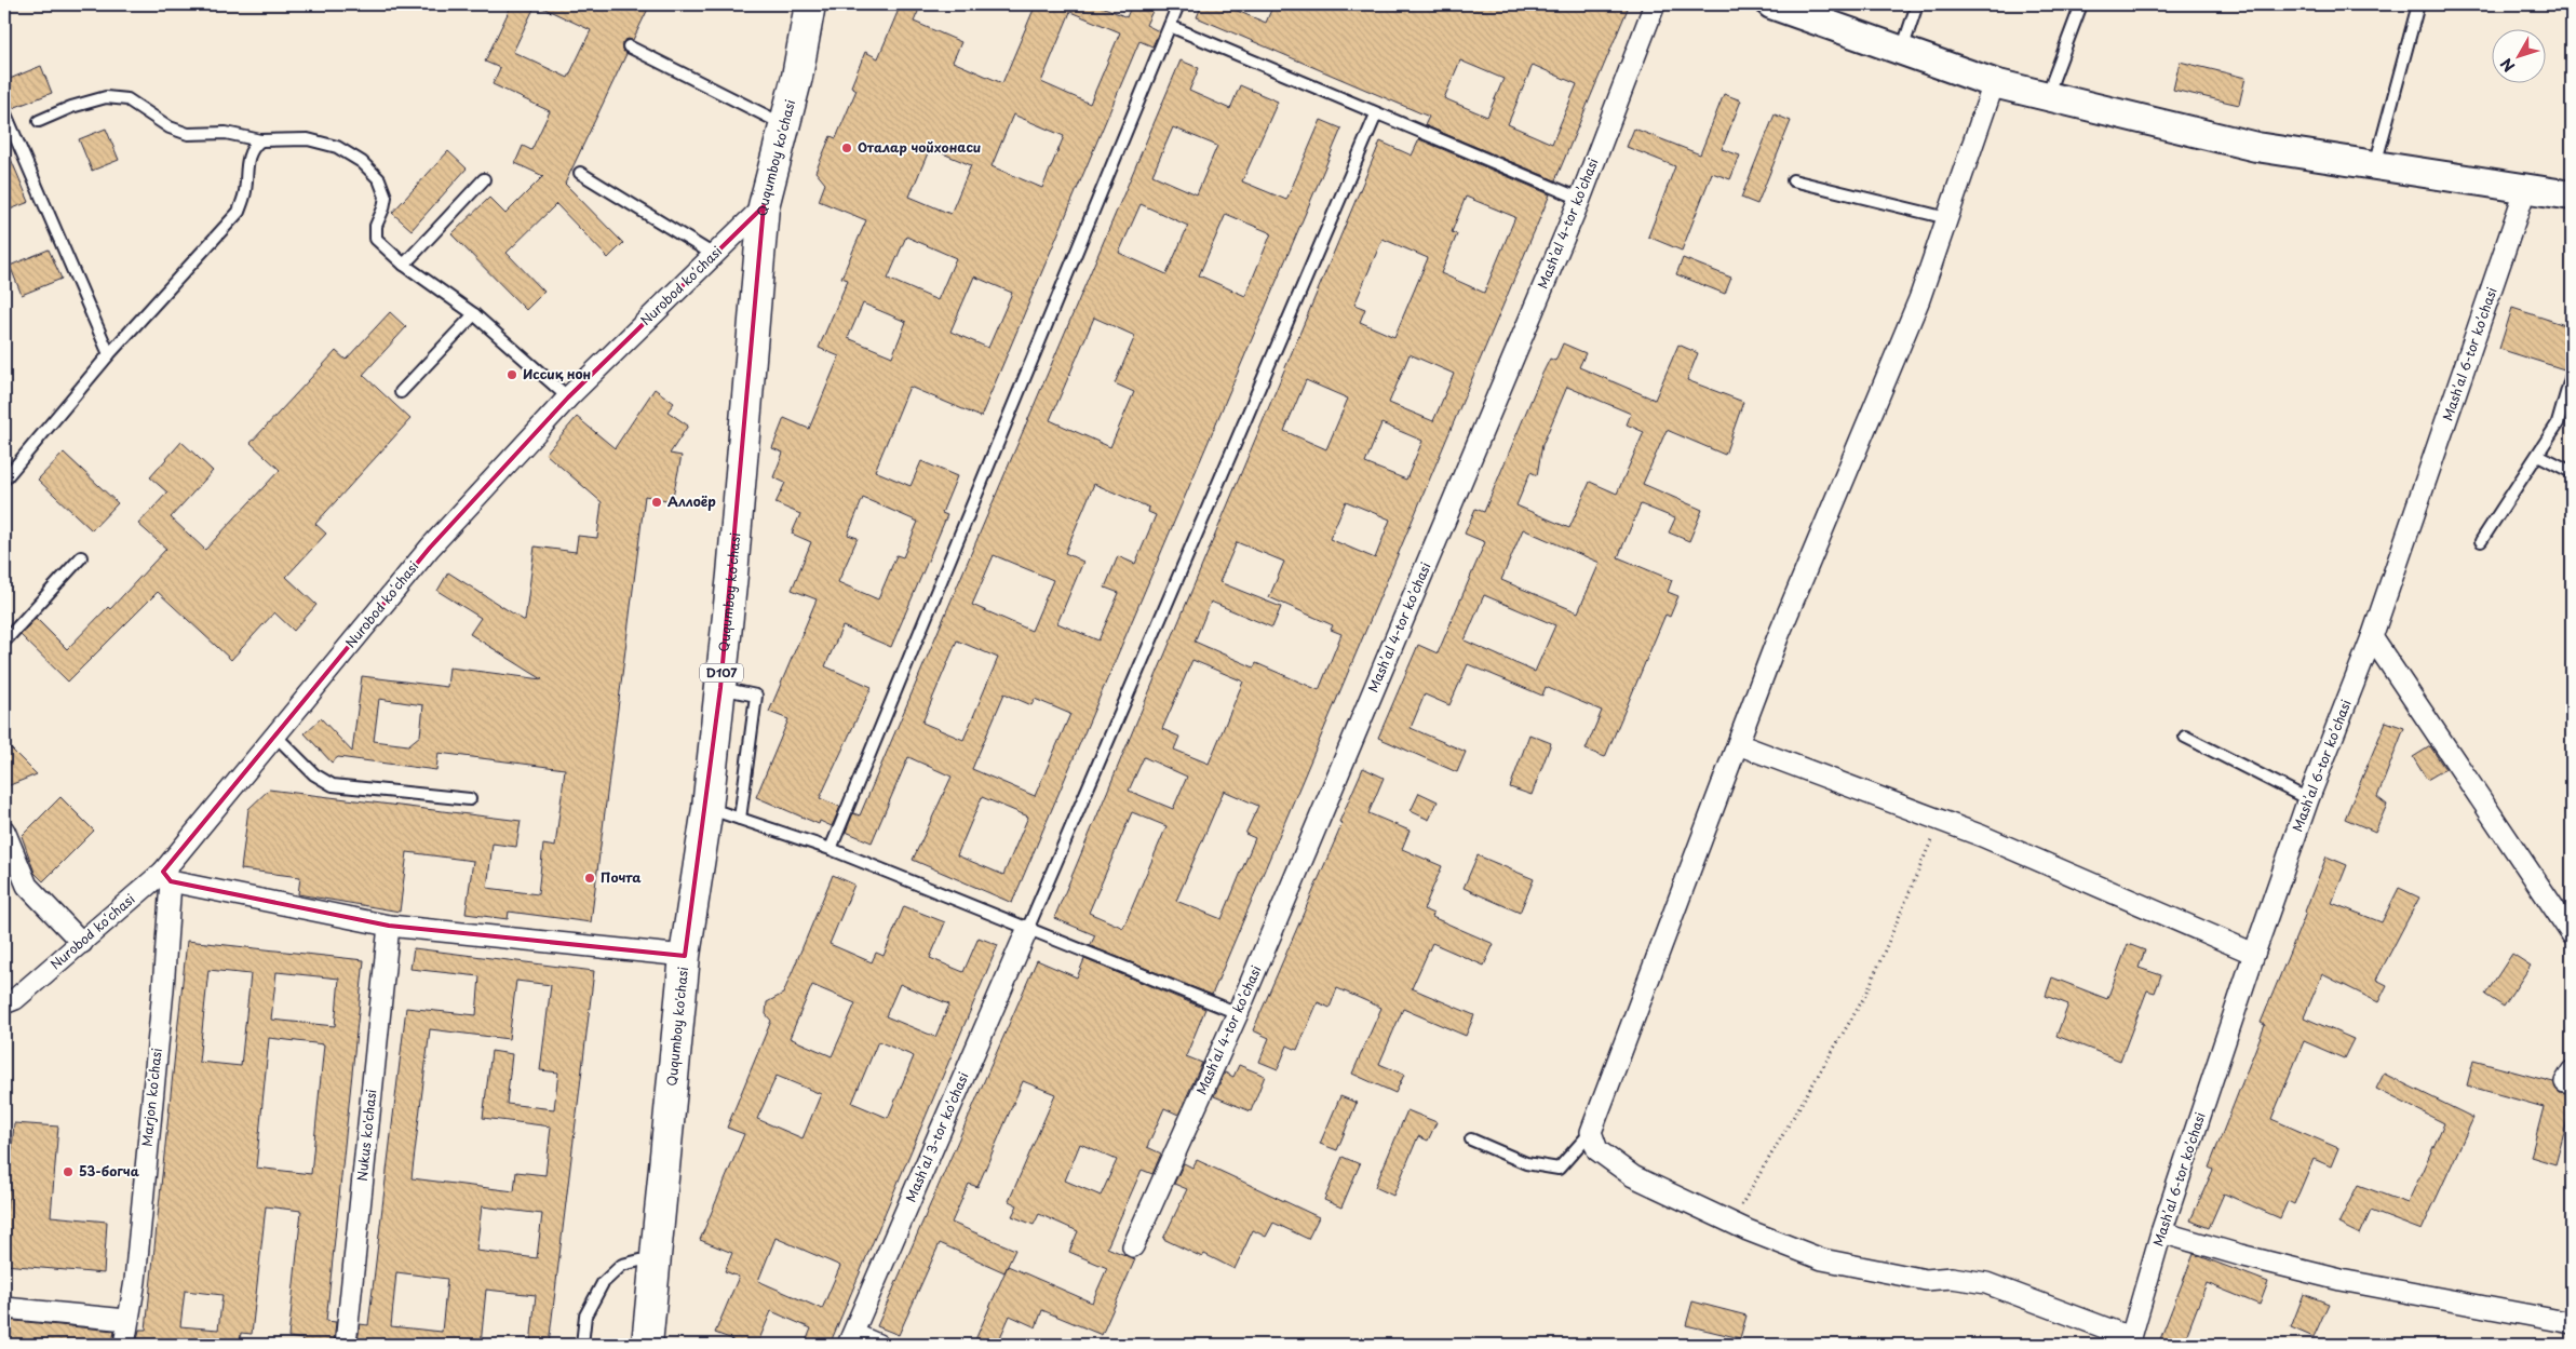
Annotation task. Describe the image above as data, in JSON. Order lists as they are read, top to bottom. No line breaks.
{"streets":{"main road":["Ququmboy ko'chasi","D107"],"street":["Mashʼal 4-tor koʼchasi","Nurobod koʻchasi","Mashʼal 6-tor koʼchasi","Marjon koʻchasi","Nukus ko'chasi","Mashʼal 3-tor koʼchasi"]},"crossings":[["Ququmboy ko'chasi","Nurobod koʻchasi"],["Nurobod koʻchasi","Marjon koʻchasi"]],"places":["Оталар чойхонаси","Иссиқ нон","Аллоёр","Почта","53-богча"],"north":"bottom left"}
